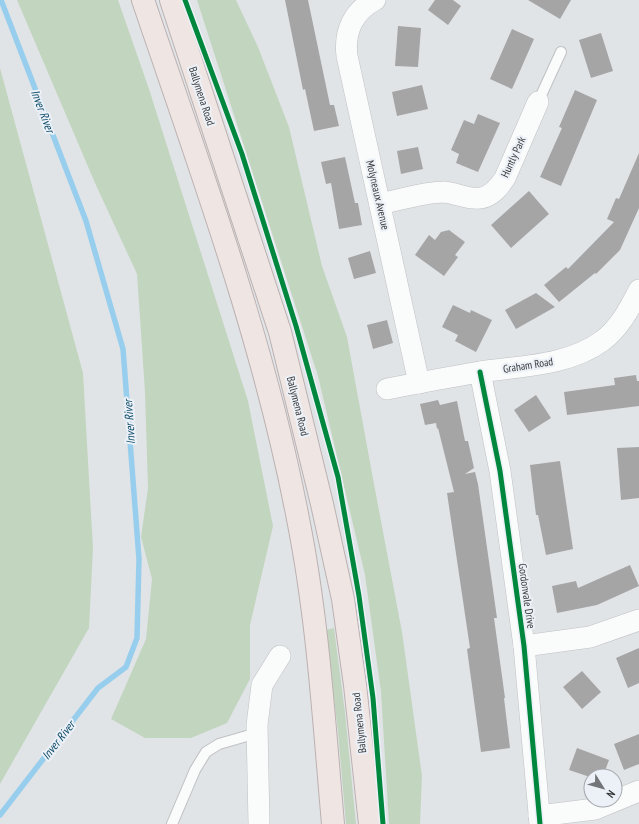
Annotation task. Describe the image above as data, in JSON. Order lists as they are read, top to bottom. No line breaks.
{"streets":{"highway":["Ballymena Road"],"street":["Huntly Park","Molyneaux Avenue","Graham Road","Gordonvale Drive"]},"crossings":[["Huntly Park","Molyneaux Avenue"],["Molyneaux Avenue","Graham Road"],["Graham Road","Gordonvale Drive"]],"water":["Inver River"],"north":"bottom right"}
